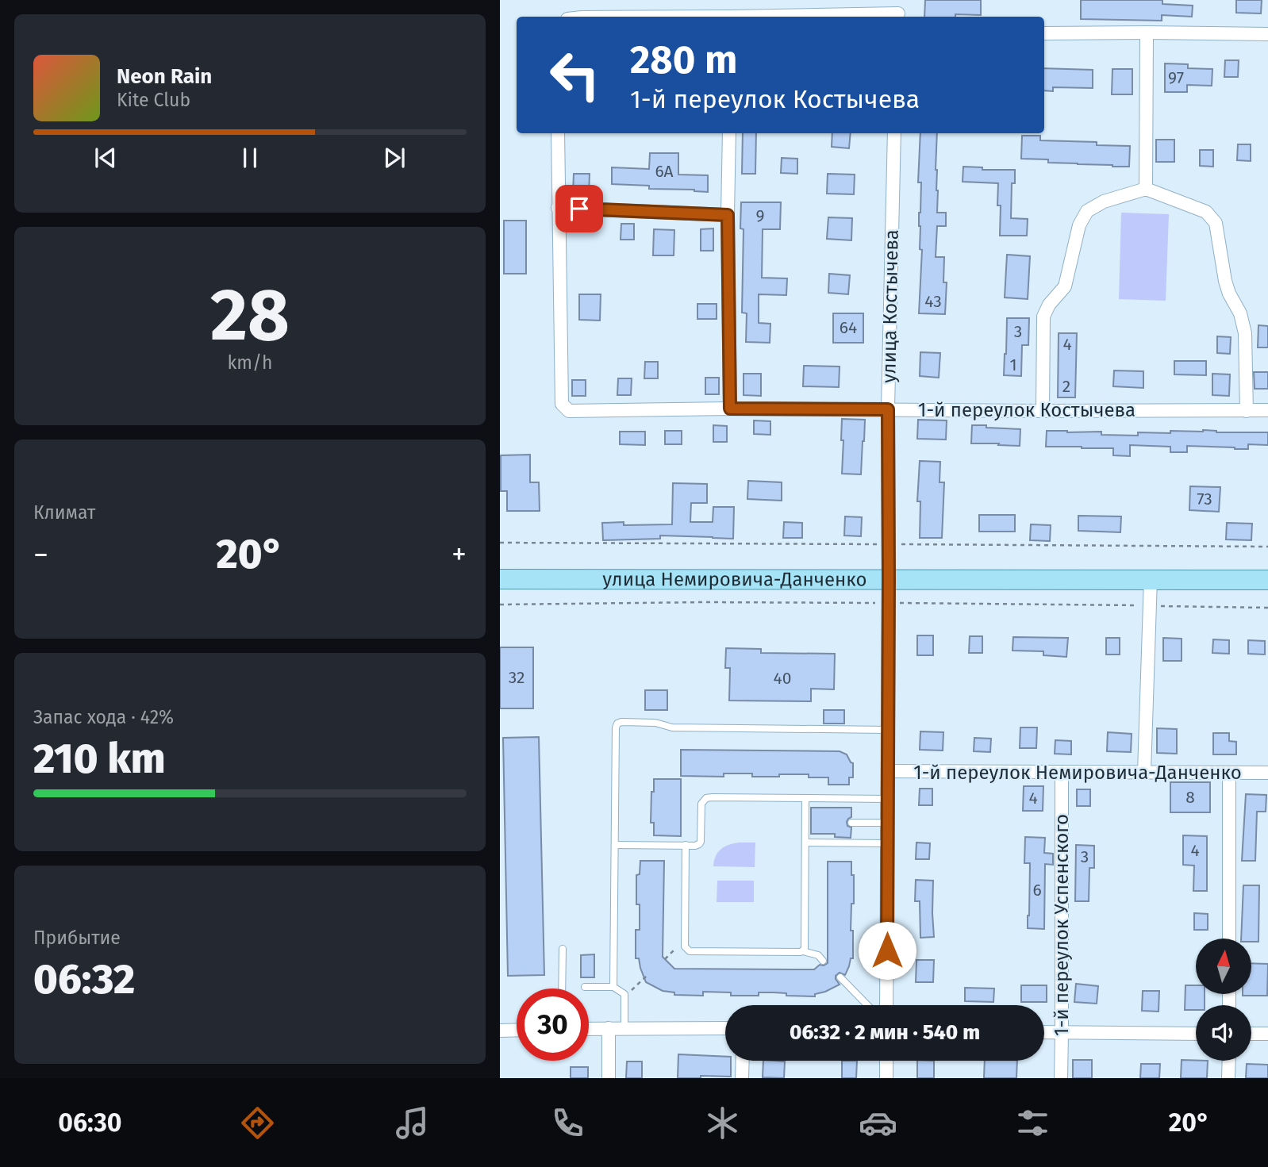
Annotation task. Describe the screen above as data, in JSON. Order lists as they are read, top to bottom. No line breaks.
{"streets":{"main road":["улица Немировича-Данченко"],"street":["улица Костычева","1-й переулок Костычева","1-й переулок Немировича-Данченко","1-й переулок Успенского"]},"crossings":[["улица Костычева","1-й переулок Костычева"],["улица Костычева","улица Немировича-Данченко"],["улица Костычева","1-й переулок Немировича-Данченко"],["1-й переулок Немировича-Данченко","1-й переулок Успенского"]],"house_numbers":["97","6А","9","43","64","3","4","1","2","73","32","40","8","4","4","3","6"],"north":"top","page":{"turn":["280 m","1-й переулок Костычева"],"song":["Neon Rain","Kite Club"],"tile":[["28","km/h"],"Климат",["Запас хода · 42%","210 km"],["Прибытие","06:32"]],"heat":["−","20°","+"],"limit":"30","trip":"06:32 · 2 мин · 540 m","tabs":["06:30","20°"]}}
